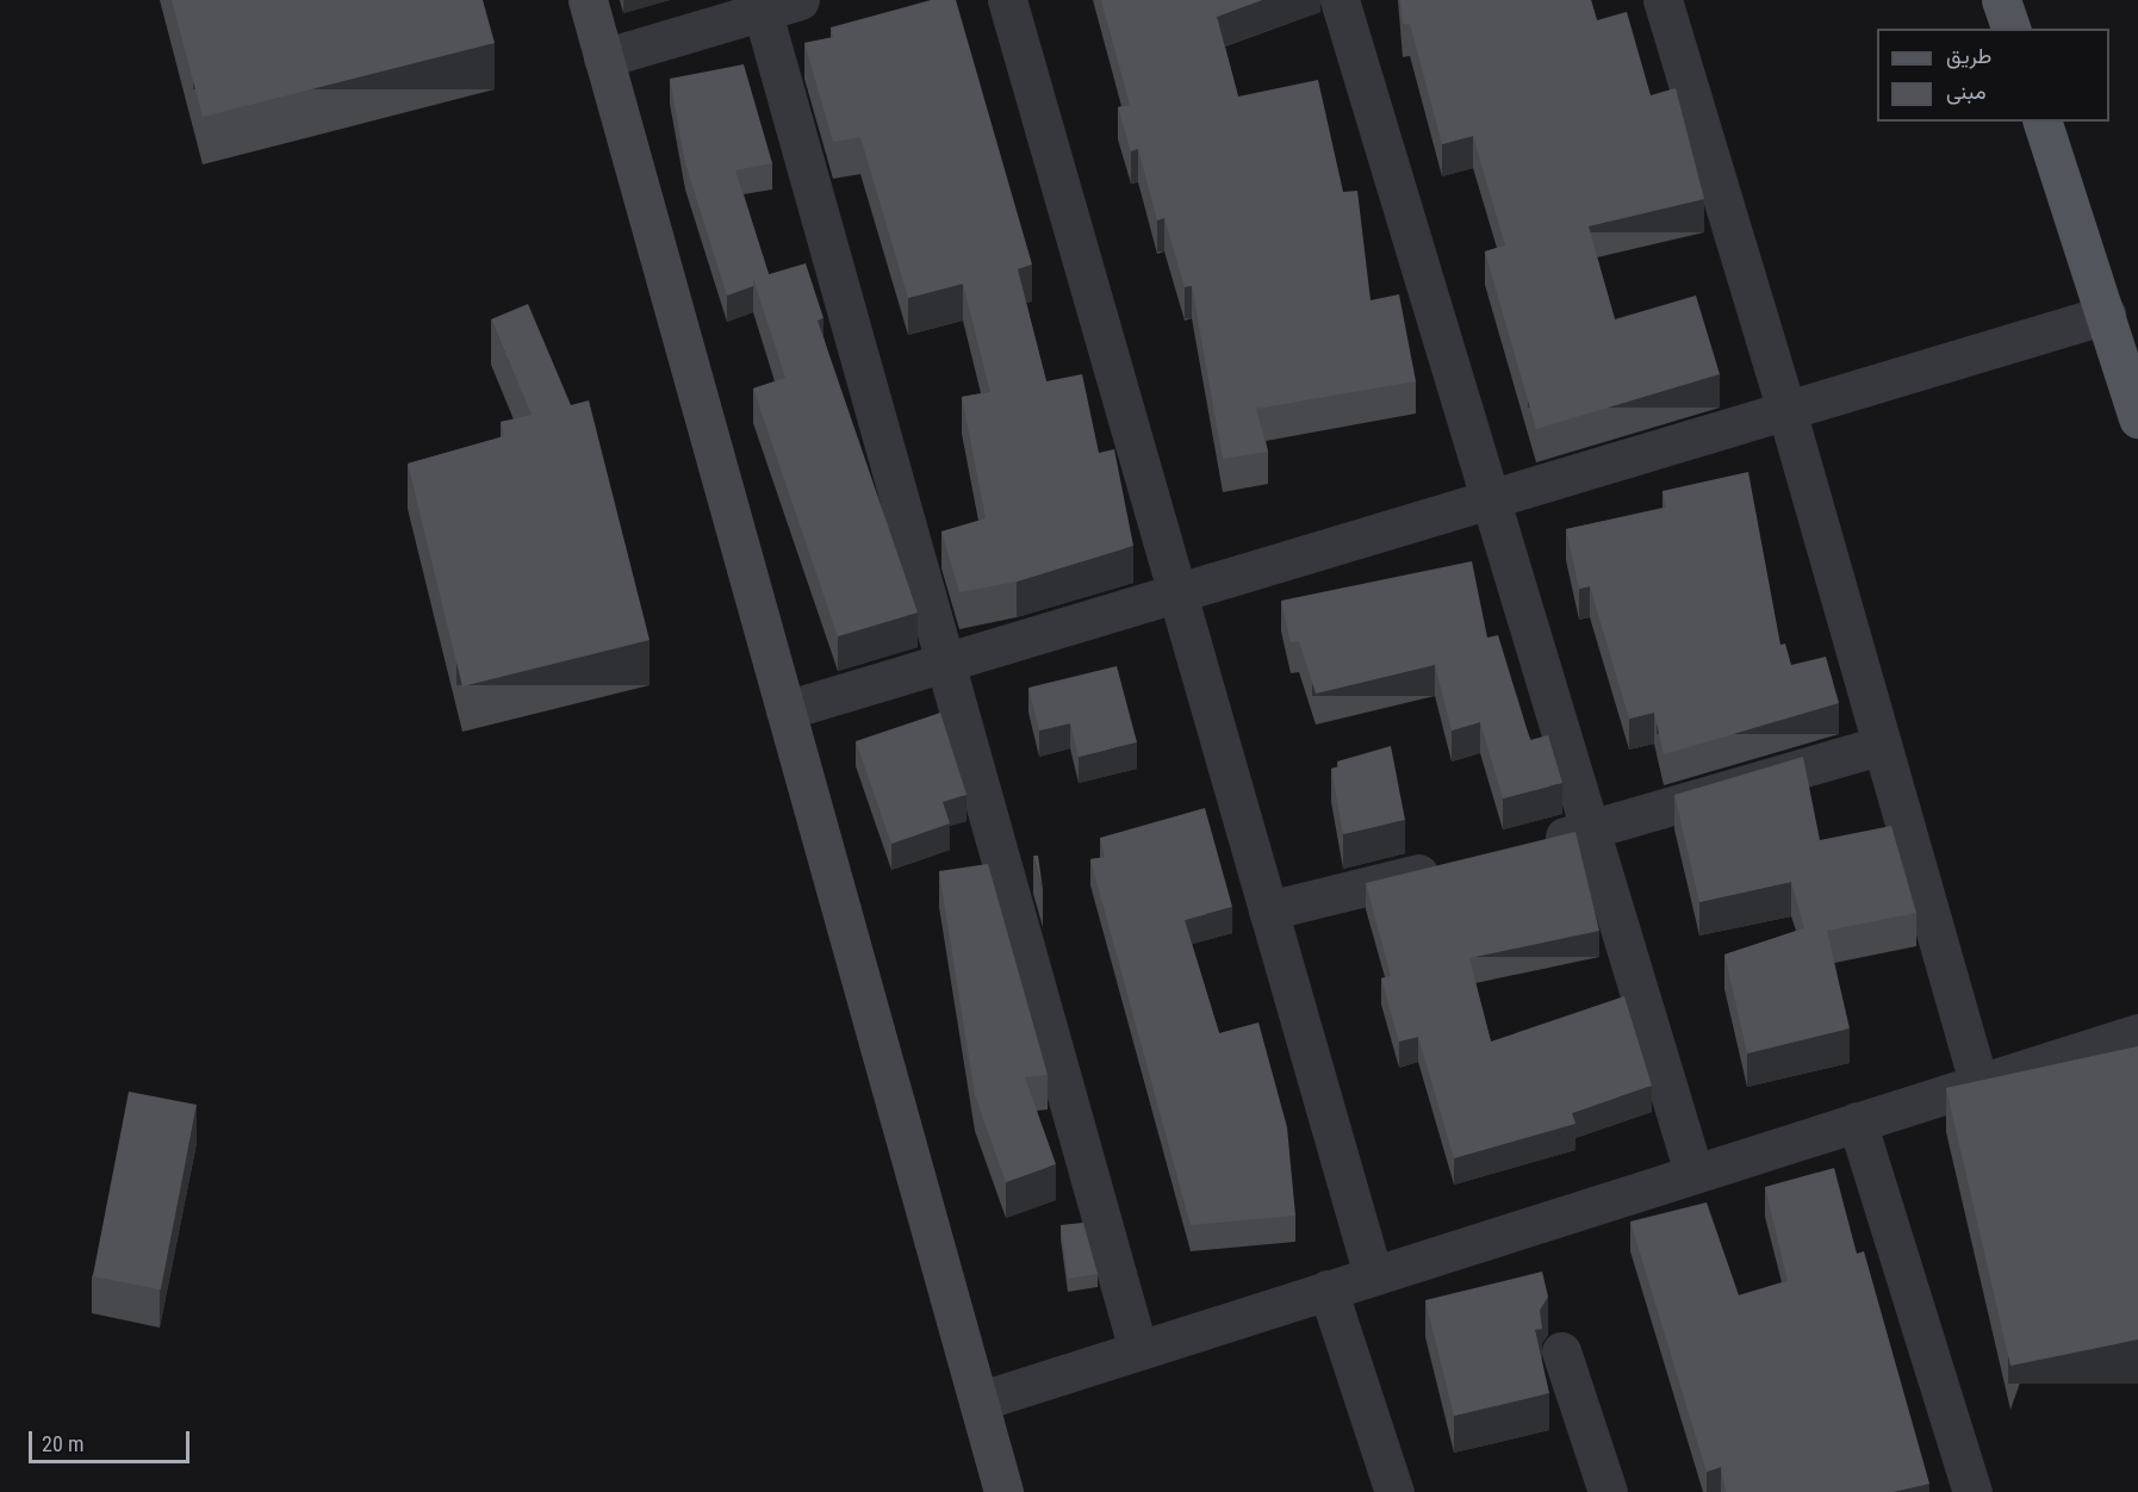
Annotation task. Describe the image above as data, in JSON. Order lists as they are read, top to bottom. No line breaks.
{"legend":["طريق","مبنى"],"scale_bar":"20 m"}
